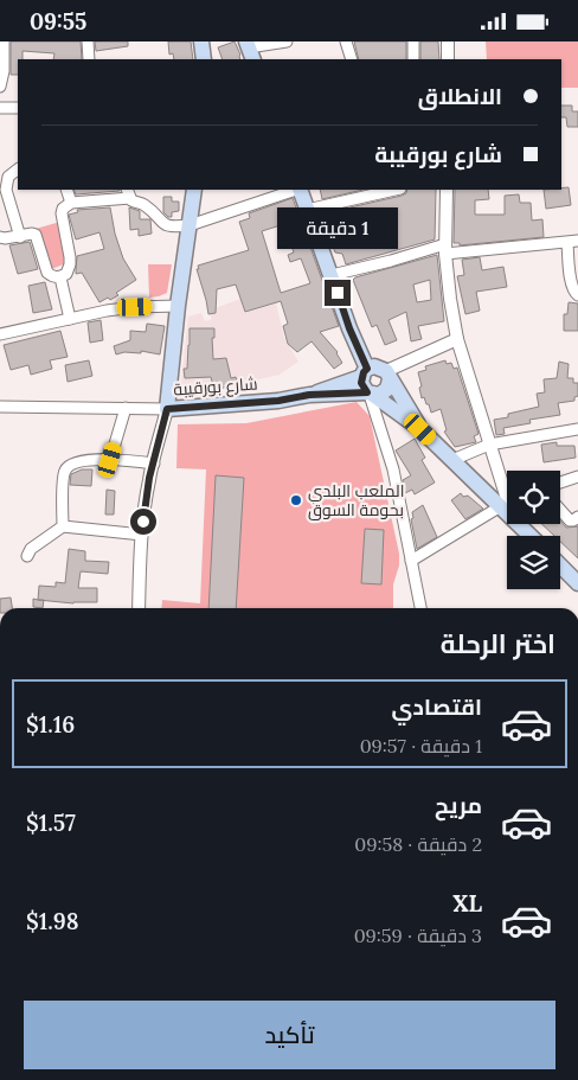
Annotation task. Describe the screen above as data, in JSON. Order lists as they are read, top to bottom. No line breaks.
{"streets":{"main road":["شارع بورقيبة"]},"places":["الملعب البلدي بحومة السوق"],"page":{"status":"09:55","banner":["الانطلاق","شارع بورقيبة"],"bubble":"1 دقيقة","heading":"اختر الرحلة","list":[{"name":"اقتصادي","note":"1 دقيقة · 09:57","value":"$1.16"},{"name":"مريح","note":"2 دقيقة · 09:58","value":"$1.57"},{"name":"XL","note":"3 دقيقة · 09:59","value":"$1.98"}],"buttons":"تأكيد"}}
